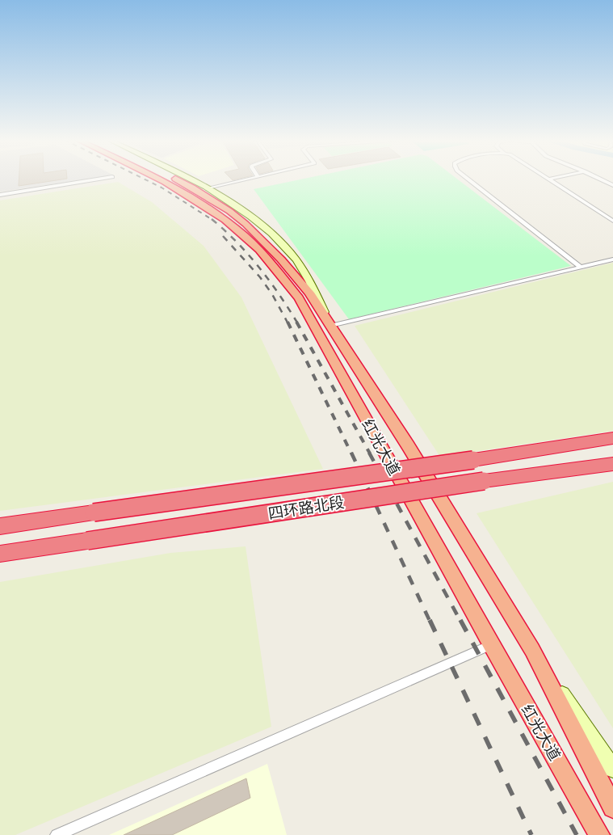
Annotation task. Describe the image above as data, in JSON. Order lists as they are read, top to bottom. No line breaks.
{"streets":{"highway":["红光大道","四环路北段"]}}
